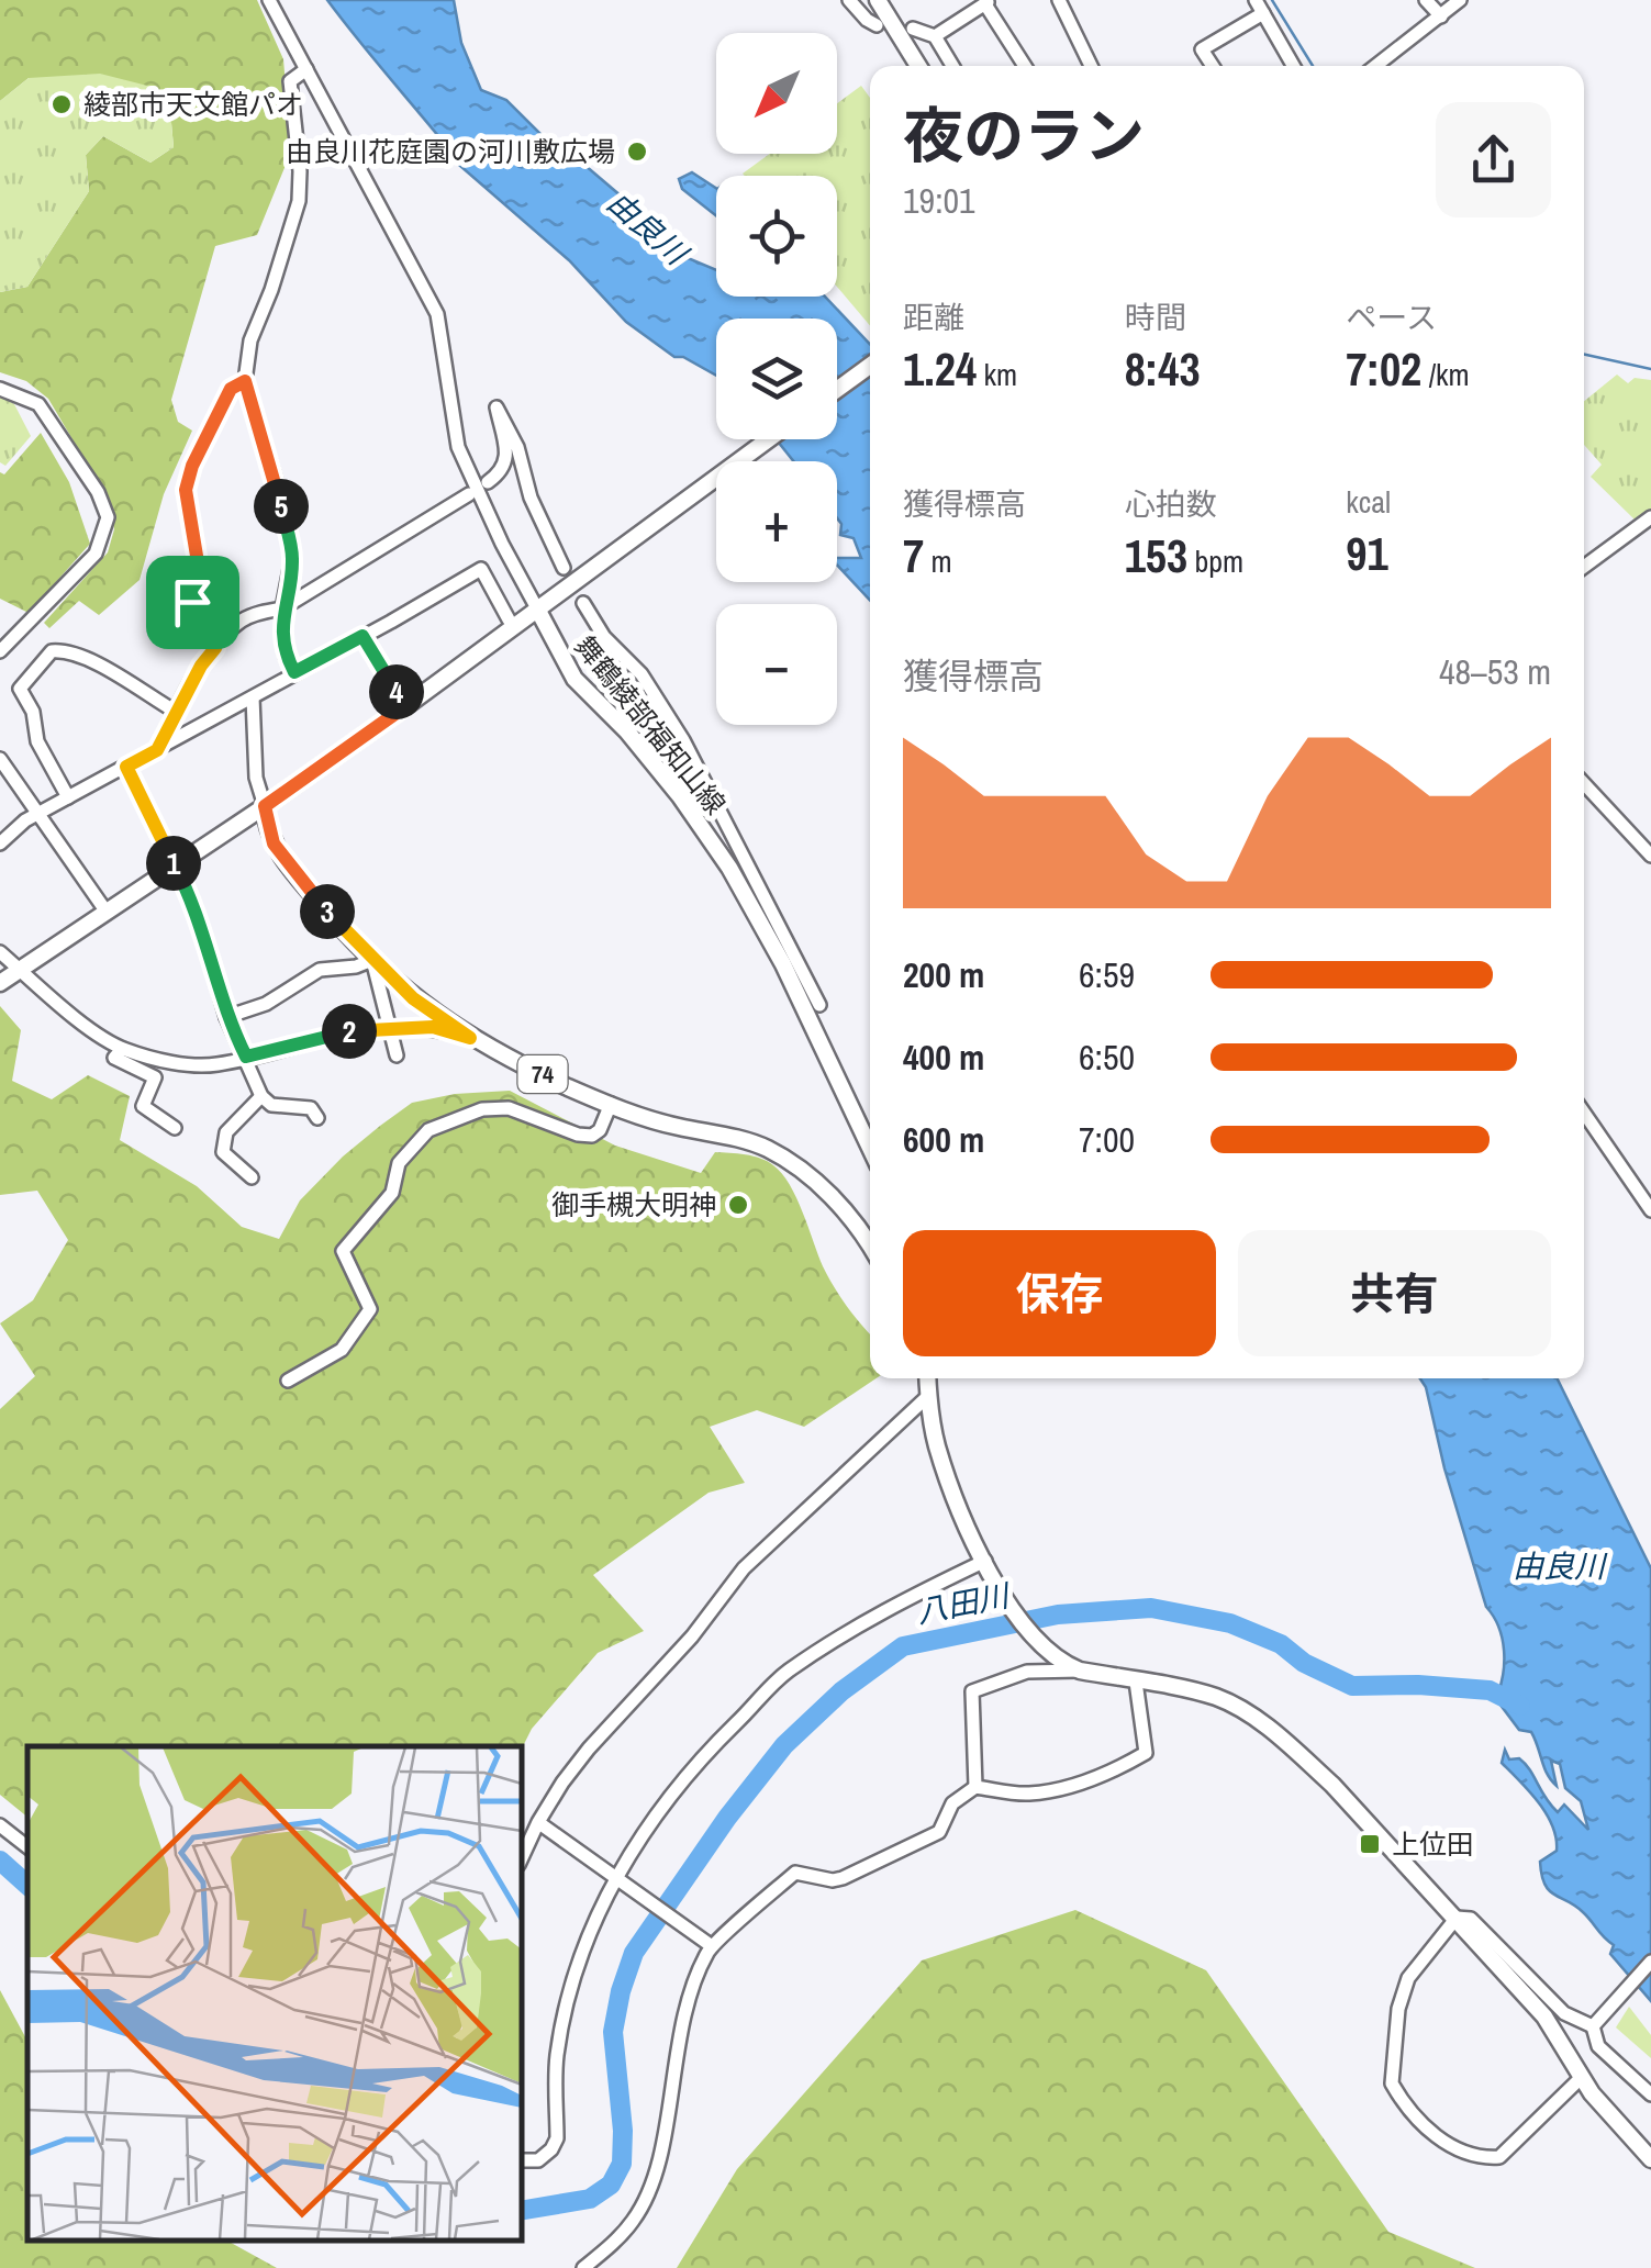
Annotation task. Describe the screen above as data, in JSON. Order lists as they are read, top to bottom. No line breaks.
{"streets":{"main road":["舞鶴綾部福知山線","74"]},"water":["由良川","八田川"],"places":{"other":["綾部市天文館パオ","由良川花庭園の河川敷広場","御手槻大明神"],"transit":["上位田"]},"north":"bottom left","page":{"map_buttons":["+","−"],"heading":["夜のラン","19:01"],"stats":[["距離","1.24 km"],["時間","8:43"],["ペース","7:02 /km"],["獲得標高","7 m"],["心拍数","153 bpm"],["kcal","91"]],"pins":["5","4","1","3","2"],"chart":["獲得標高","48–53 m"],"list":[{"name":"200 m","note":"6:59"},{"name":"400 m","note":"6:50"},{"name":"600 m","note":"7:00"}],"buttons":["保存","共有"]}}
